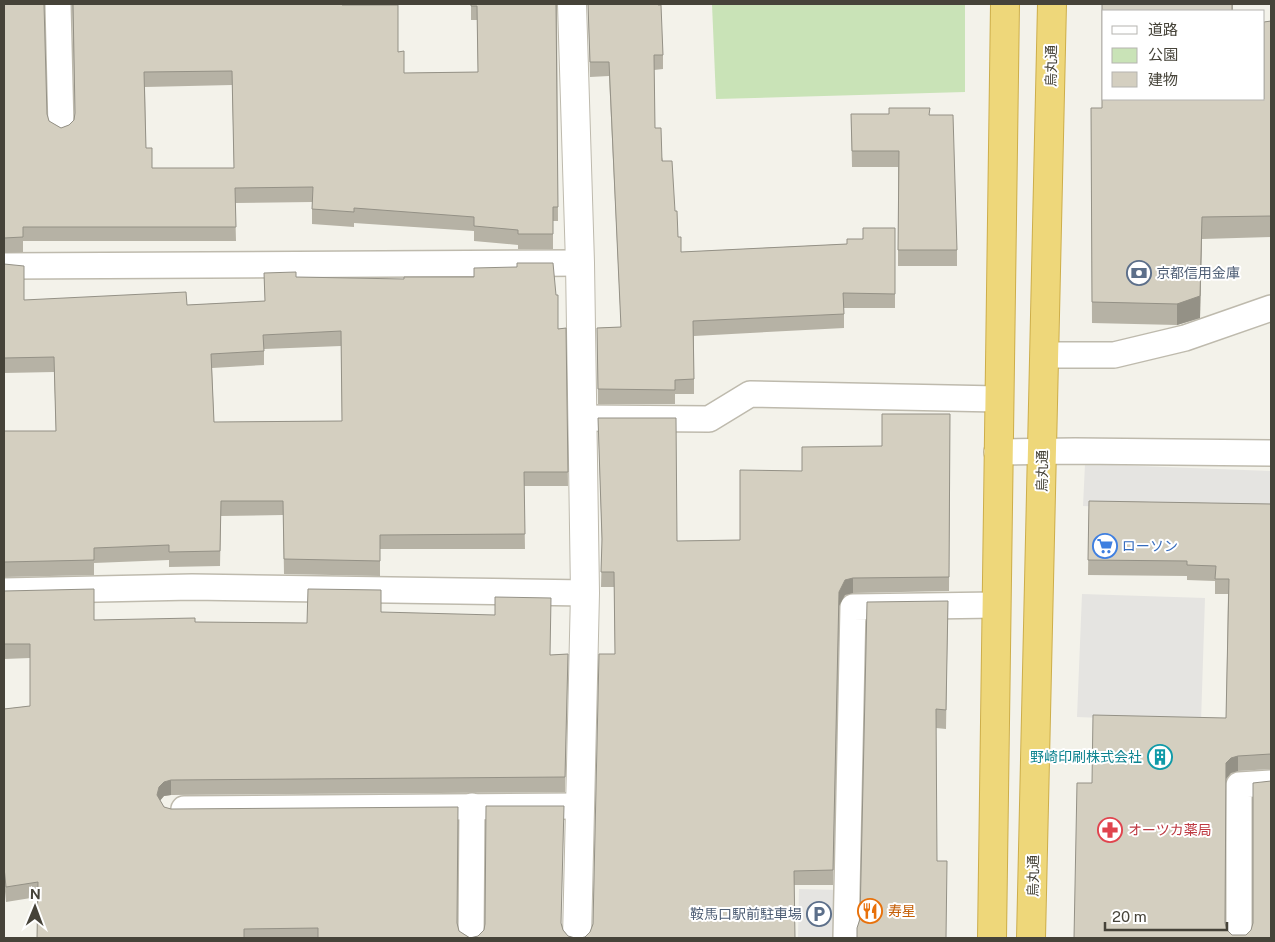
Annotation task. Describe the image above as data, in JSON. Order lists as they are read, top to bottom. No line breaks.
{"streets":{"highway":["烏丸通"]},"places":{"bank":["京都信用金庫"],"supermarket":["ローソン"],"building":["野崎印刷株式会社"],"pharmacy":["オーツカ薬局"],"restaurant":["寿星"],"parking":["鞍馬口駅前駐車場"]},"legend":["道路","公園","建物"],"scale_bar":"20 m","north":"top"}
